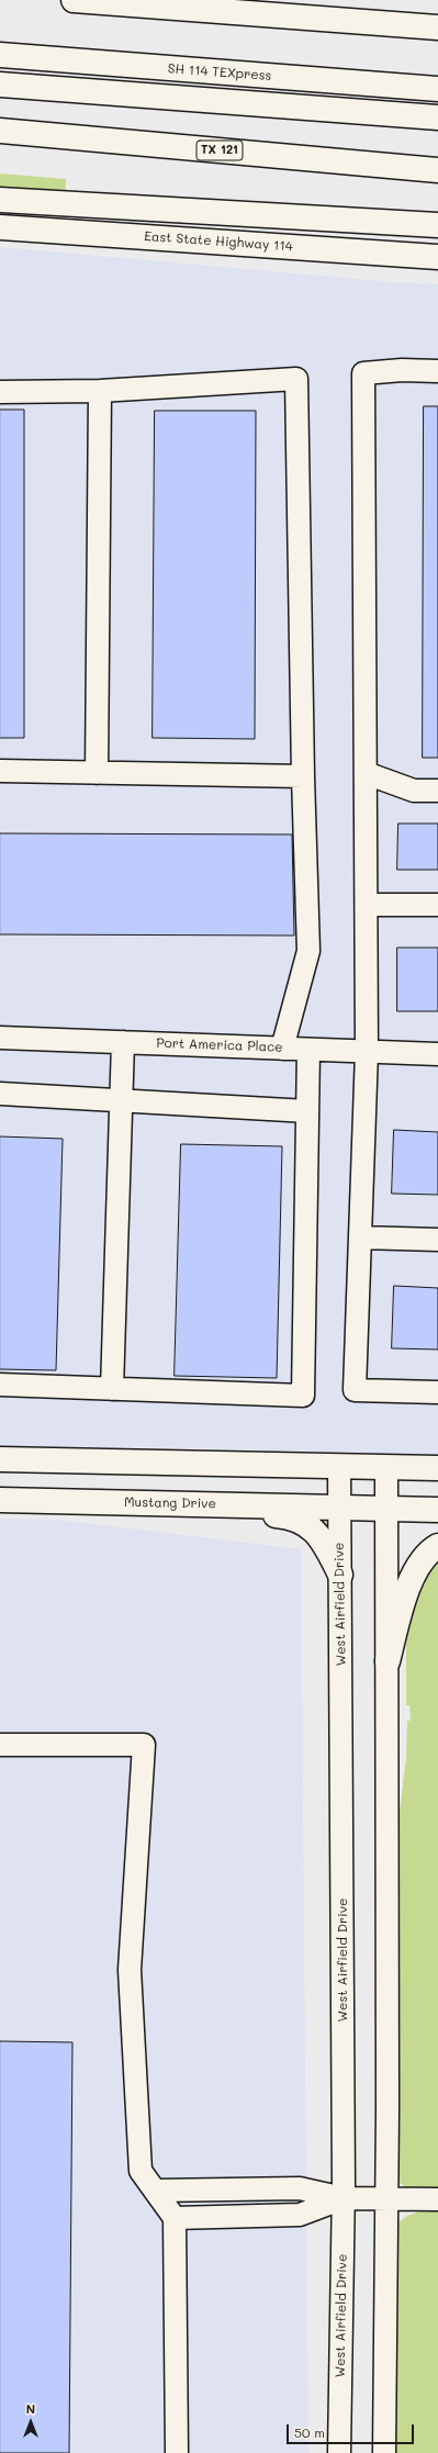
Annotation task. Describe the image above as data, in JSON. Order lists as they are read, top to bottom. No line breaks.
{"streets":{"main road":["SH 114 TEXpress","TX 121","East State Highway 114","Mustang Drive"],"street":["Port America Place","West Airfield Drive"]},"crossings":[["Mustang Drive","West Airfield Drive"]],"scale_bar":"50 m","north":"top"}
